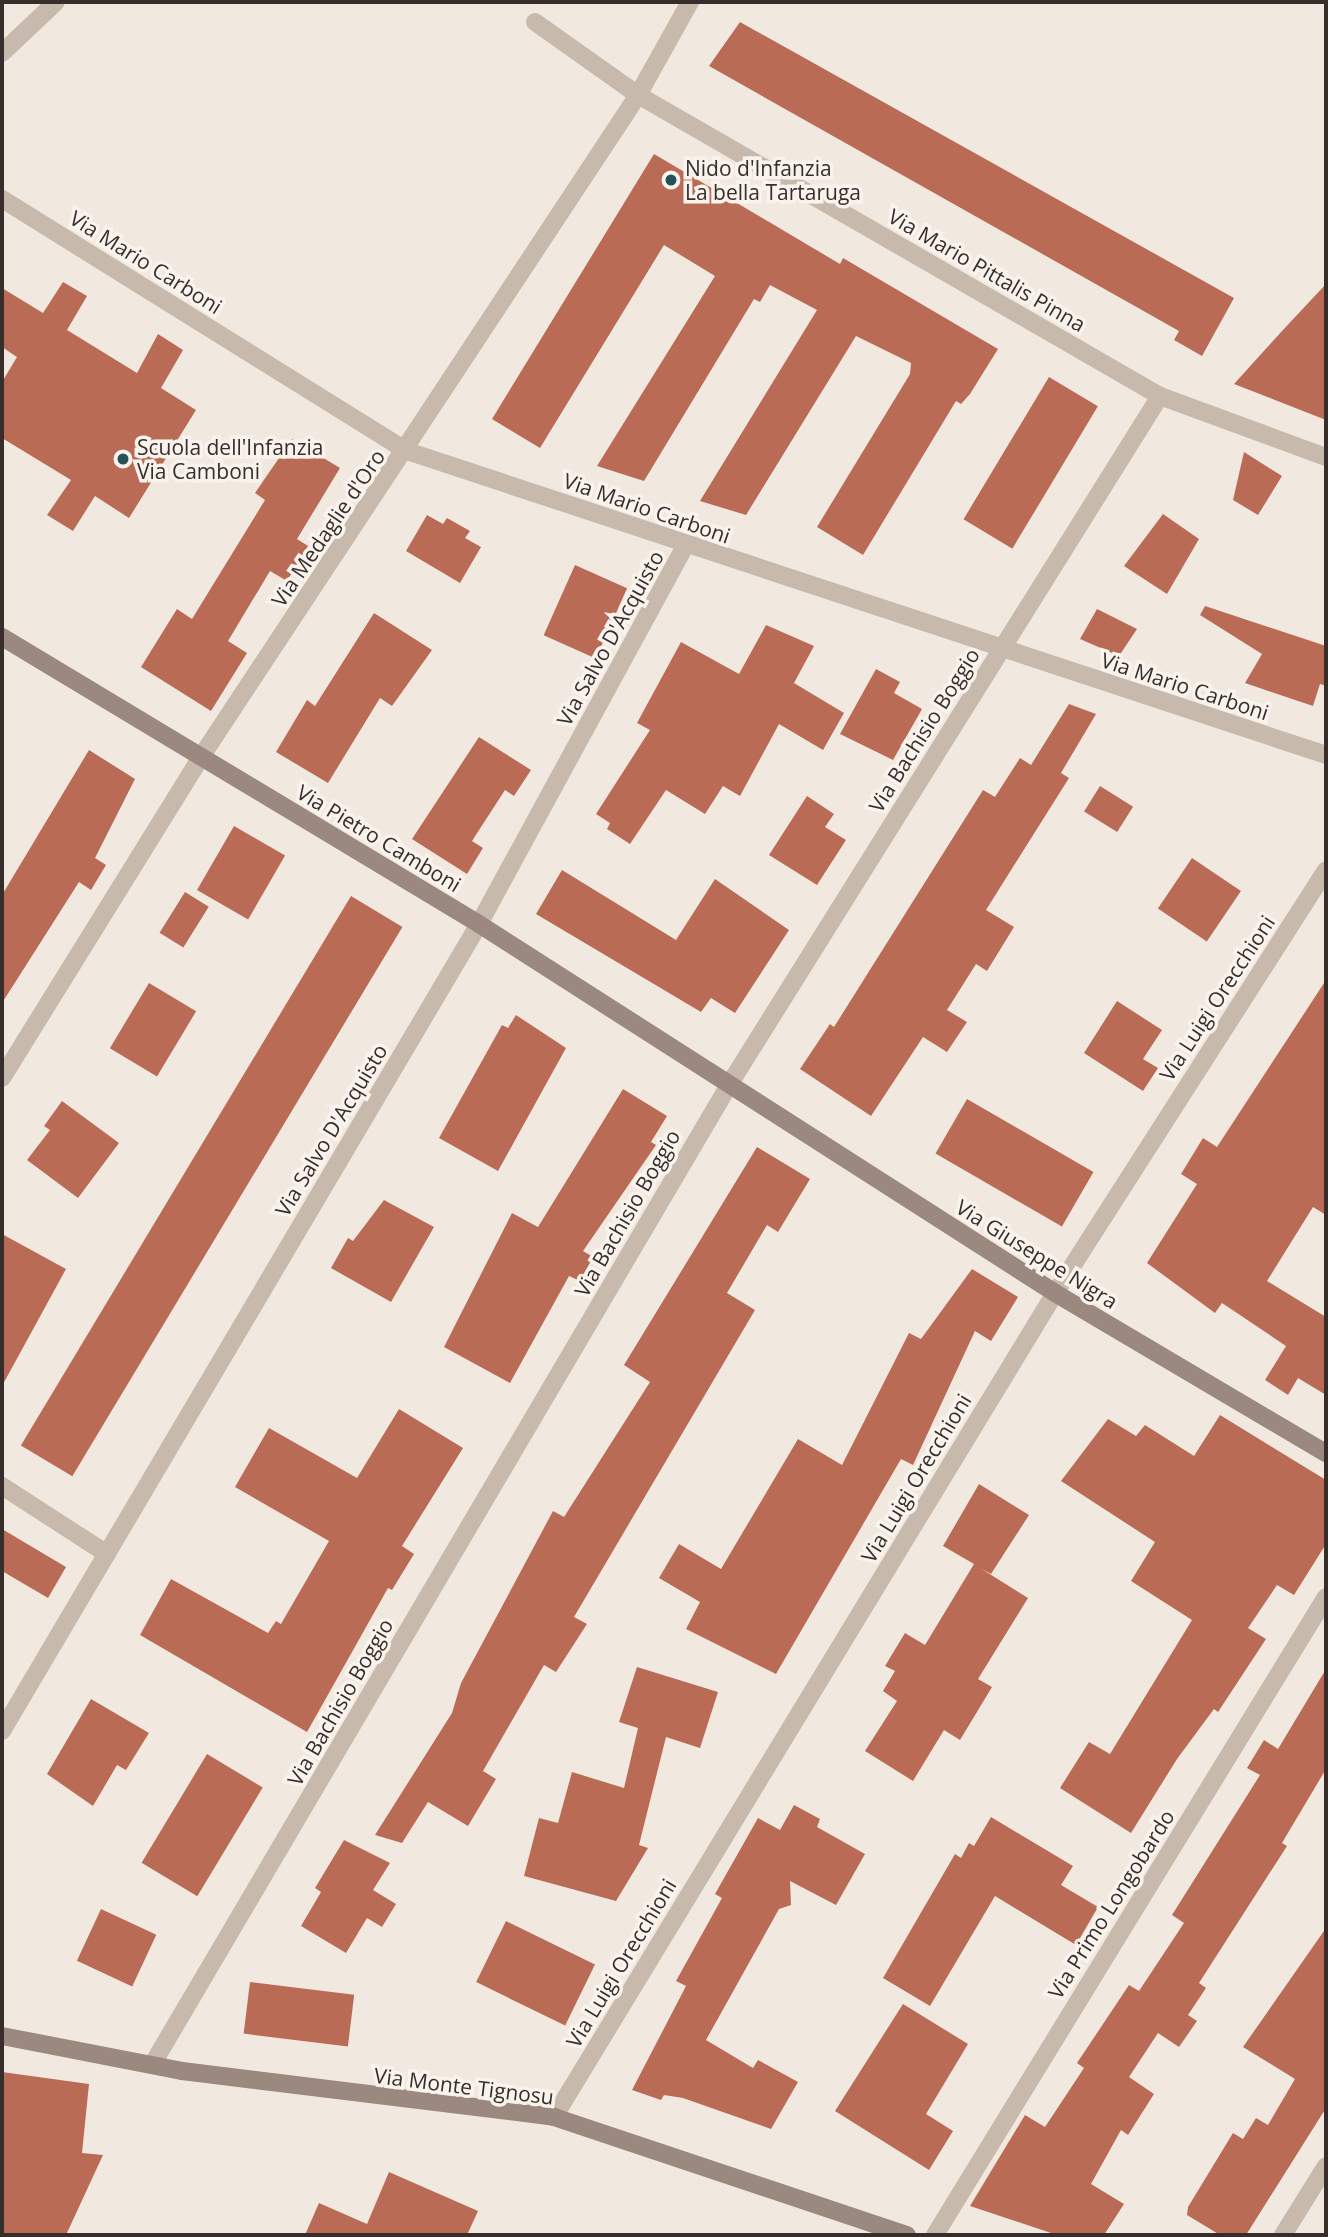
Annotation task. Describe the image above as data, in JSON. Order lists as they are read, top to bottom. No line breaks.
{"streets":{"street":["Via Mario Carboni","Via Mario Pittalis Pinna","Via Medaglie d'Oro","Via Salvo D'Acquisto","Via Bachisio Boggio","Via Pietro Camboni","Via Luigi Orecchioni","Via Giuseppe Nigra","Via Primo Longobardo","Via Monte Tignosu"]},"crossings":[["Via Mario Carboni","Via Medaglie d'Oro"],["Via Mario Carboni","Via Salvo D'Acquisto"],["Via Mario Carboni","Via Bachisio Boggio"],["Via Mario Pittalis Pinna","Via Medaglie d'Oro"],["Via Mario Pittalis Pinna","Via Bachisio Boggio"],["Via Medaglie d'Oro","Via Pietro Camboni"],["Via Salvo D'Acquisto","Via Pietro Camboni"],["Via Bachisio Boggio","Via Pietro Camboni"],["Via Bachisio Boggio","Via Giuseppe Nigra"],["Via Bachisio Boggio","Via Monte Tignosu"],["Via Pietro Camboni","Via Giuseppe Nigra"],["Via Luigi Orecchioni","Via Giuseppe Nigra"],["Via Luigi Orecchioni","Via Monte Tignosu"]],"places":["Nido d'Infanzia La bella Tartaruga","Scuola dell'Infanzia Via Camboni"]}
